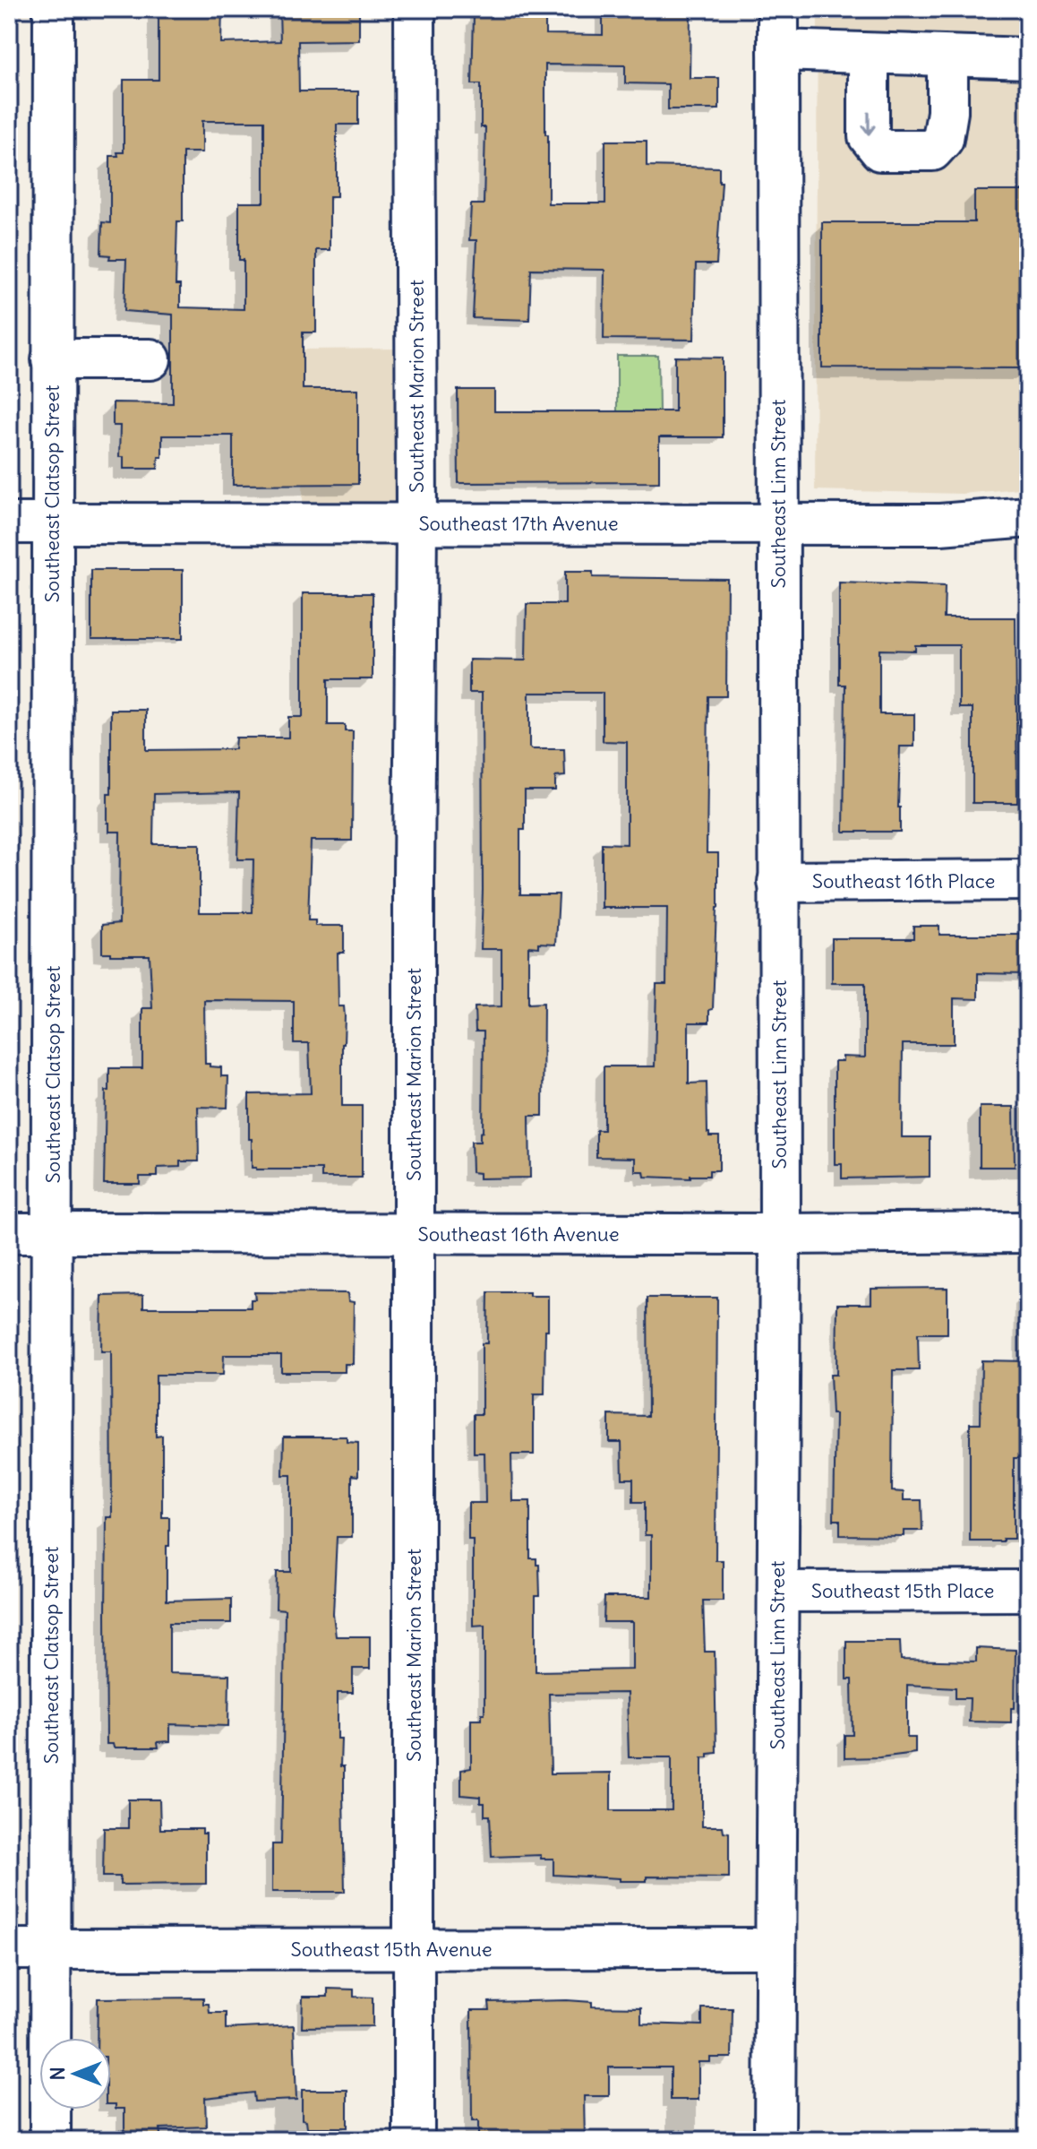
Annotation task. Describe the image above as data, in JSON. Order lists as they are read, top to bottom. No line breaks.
{"streets":{"street":["Southeast Marion Street","Southeast Clatsop Street","Southeast Linn Street","Southeast 17th Avenue","Southeast 16th Place","Southeast 16th Avenue","Southeast 15th Place","Southeast 15th Avenue"]},"crossings":[["Southeast Marion Street","Southeast 17th Avenue"],["Southeast Marion Street","Southeast 16th Avenue"],["Southeast Marion Street","Southeast 15th Avenue"],["Southeast Clatsop Street","Southeast 17th Avenue"],["Southeast Clatsop Street","Southeast 16th Avenue"],["Southeast Clatsop Street","Southeast 15th Avenue"],["Southeast Linn Street","Southeast 17th Avenue"],["Southeast Linn Street","Southeast 16th Place"],["Southeast Linn Street","Southeast 16th Avenue"],["Southeast Linn Street","Southeast 15th Place"],["Southeast Linn Street","Southeast 15th Avenue"]],"north":"left"}
